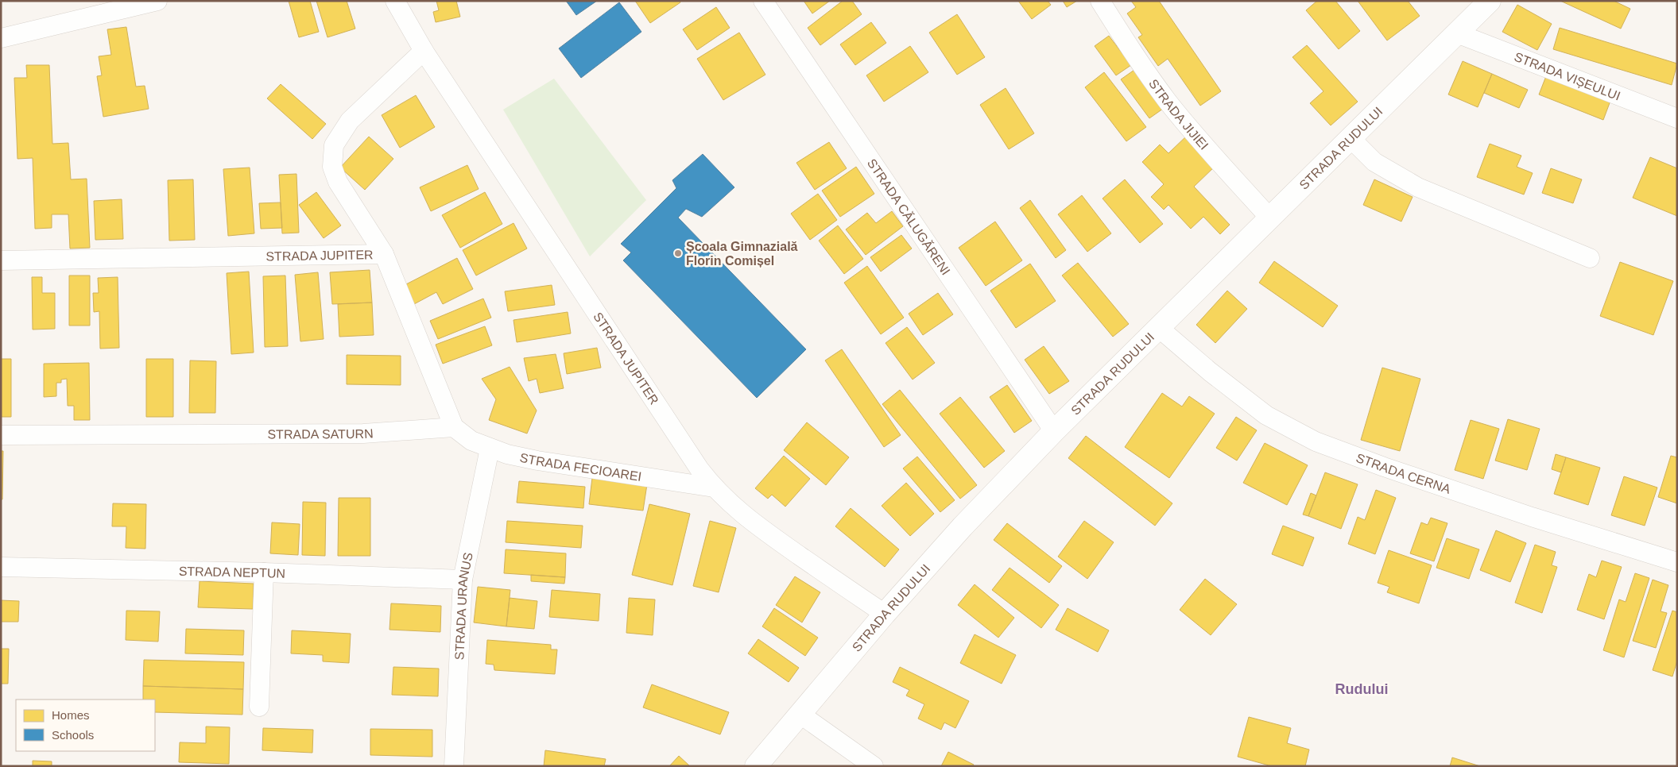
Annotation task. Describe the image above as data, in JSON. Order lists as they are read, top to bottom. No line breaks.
{"streets":{"main road":["STRADA RUDULUI"],"street":["STRADA VIȘEULUI","STRADA JIJIEI","STRADA CĂLUGĂRENI","STRADA JUPITER","STRADA SATURN","STRADA FECIOAREI","STRADA CERNA","STRADA NEPTUN","STRADA URANUS"]},"crossings":[["STRADA VIȘEULUI","STRADA RUDULUI"],["STRADA JIJIEI","STRADA RUDULUI"],["STRADA RUDULUI","STRADA CĂLUGĂRENI"],["STRADA RUDULUI","STRADA JUPITER"],["STRADA RUDULUI","STRADA CERNA"],["STRADA JUPITER","STRADA FECIOAREI"],["STRADA SATURN","STRADA FECIOAREI"],["STRADA FECIOAREI","STRADA URANUS"],["STRADA NEPTUN","STRADA URANUS"]],"districts":["Rudului"],"places":["Școala Gimnazială Florin Comișel"],"legend":["Homes","Schools"]}
